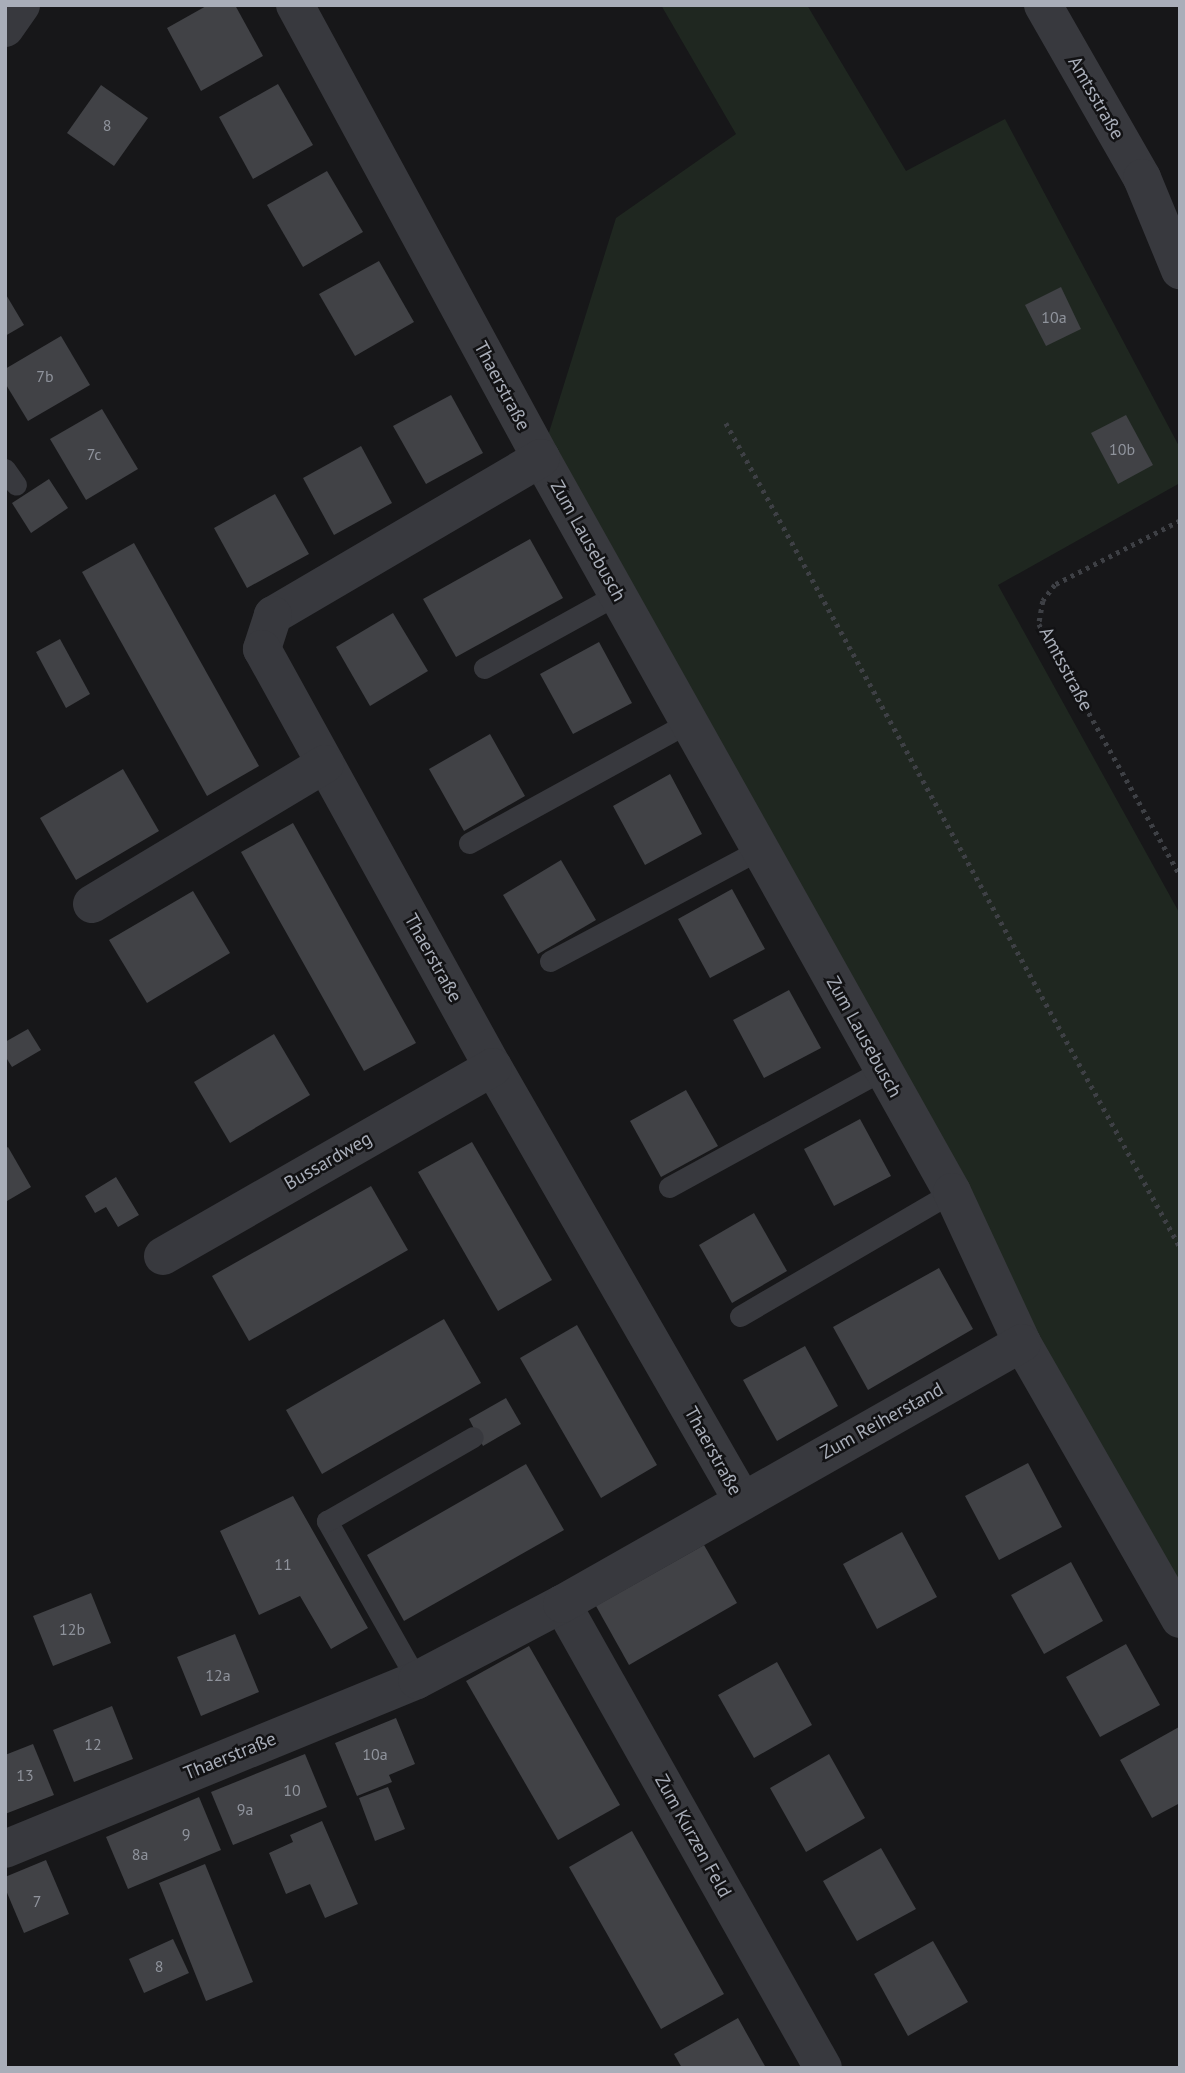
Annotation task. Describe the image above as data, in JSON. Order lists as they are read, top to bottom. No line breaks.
{"streets":{"street":["Amtsstraße","Thaerstraße","Zum Lausebusch","Bussardweg","Zum Reiherstand","Zum Kurzen Feld"]},"crossings":[["Thaerstraße","Zum Lausebusch"],["Thaerstraße","Bussardweg"],["Thaerstraße","Zum Reiherstand"],["Thaerstraße","Zum Kurzen Feld"],["Zum Lausebusch","Zum Reiherstand"]],"house_numbers":["8","10a","7b","10b","7c","11","12b","12a","12","10a","13","10","9a","9","8a","7","8"]}
